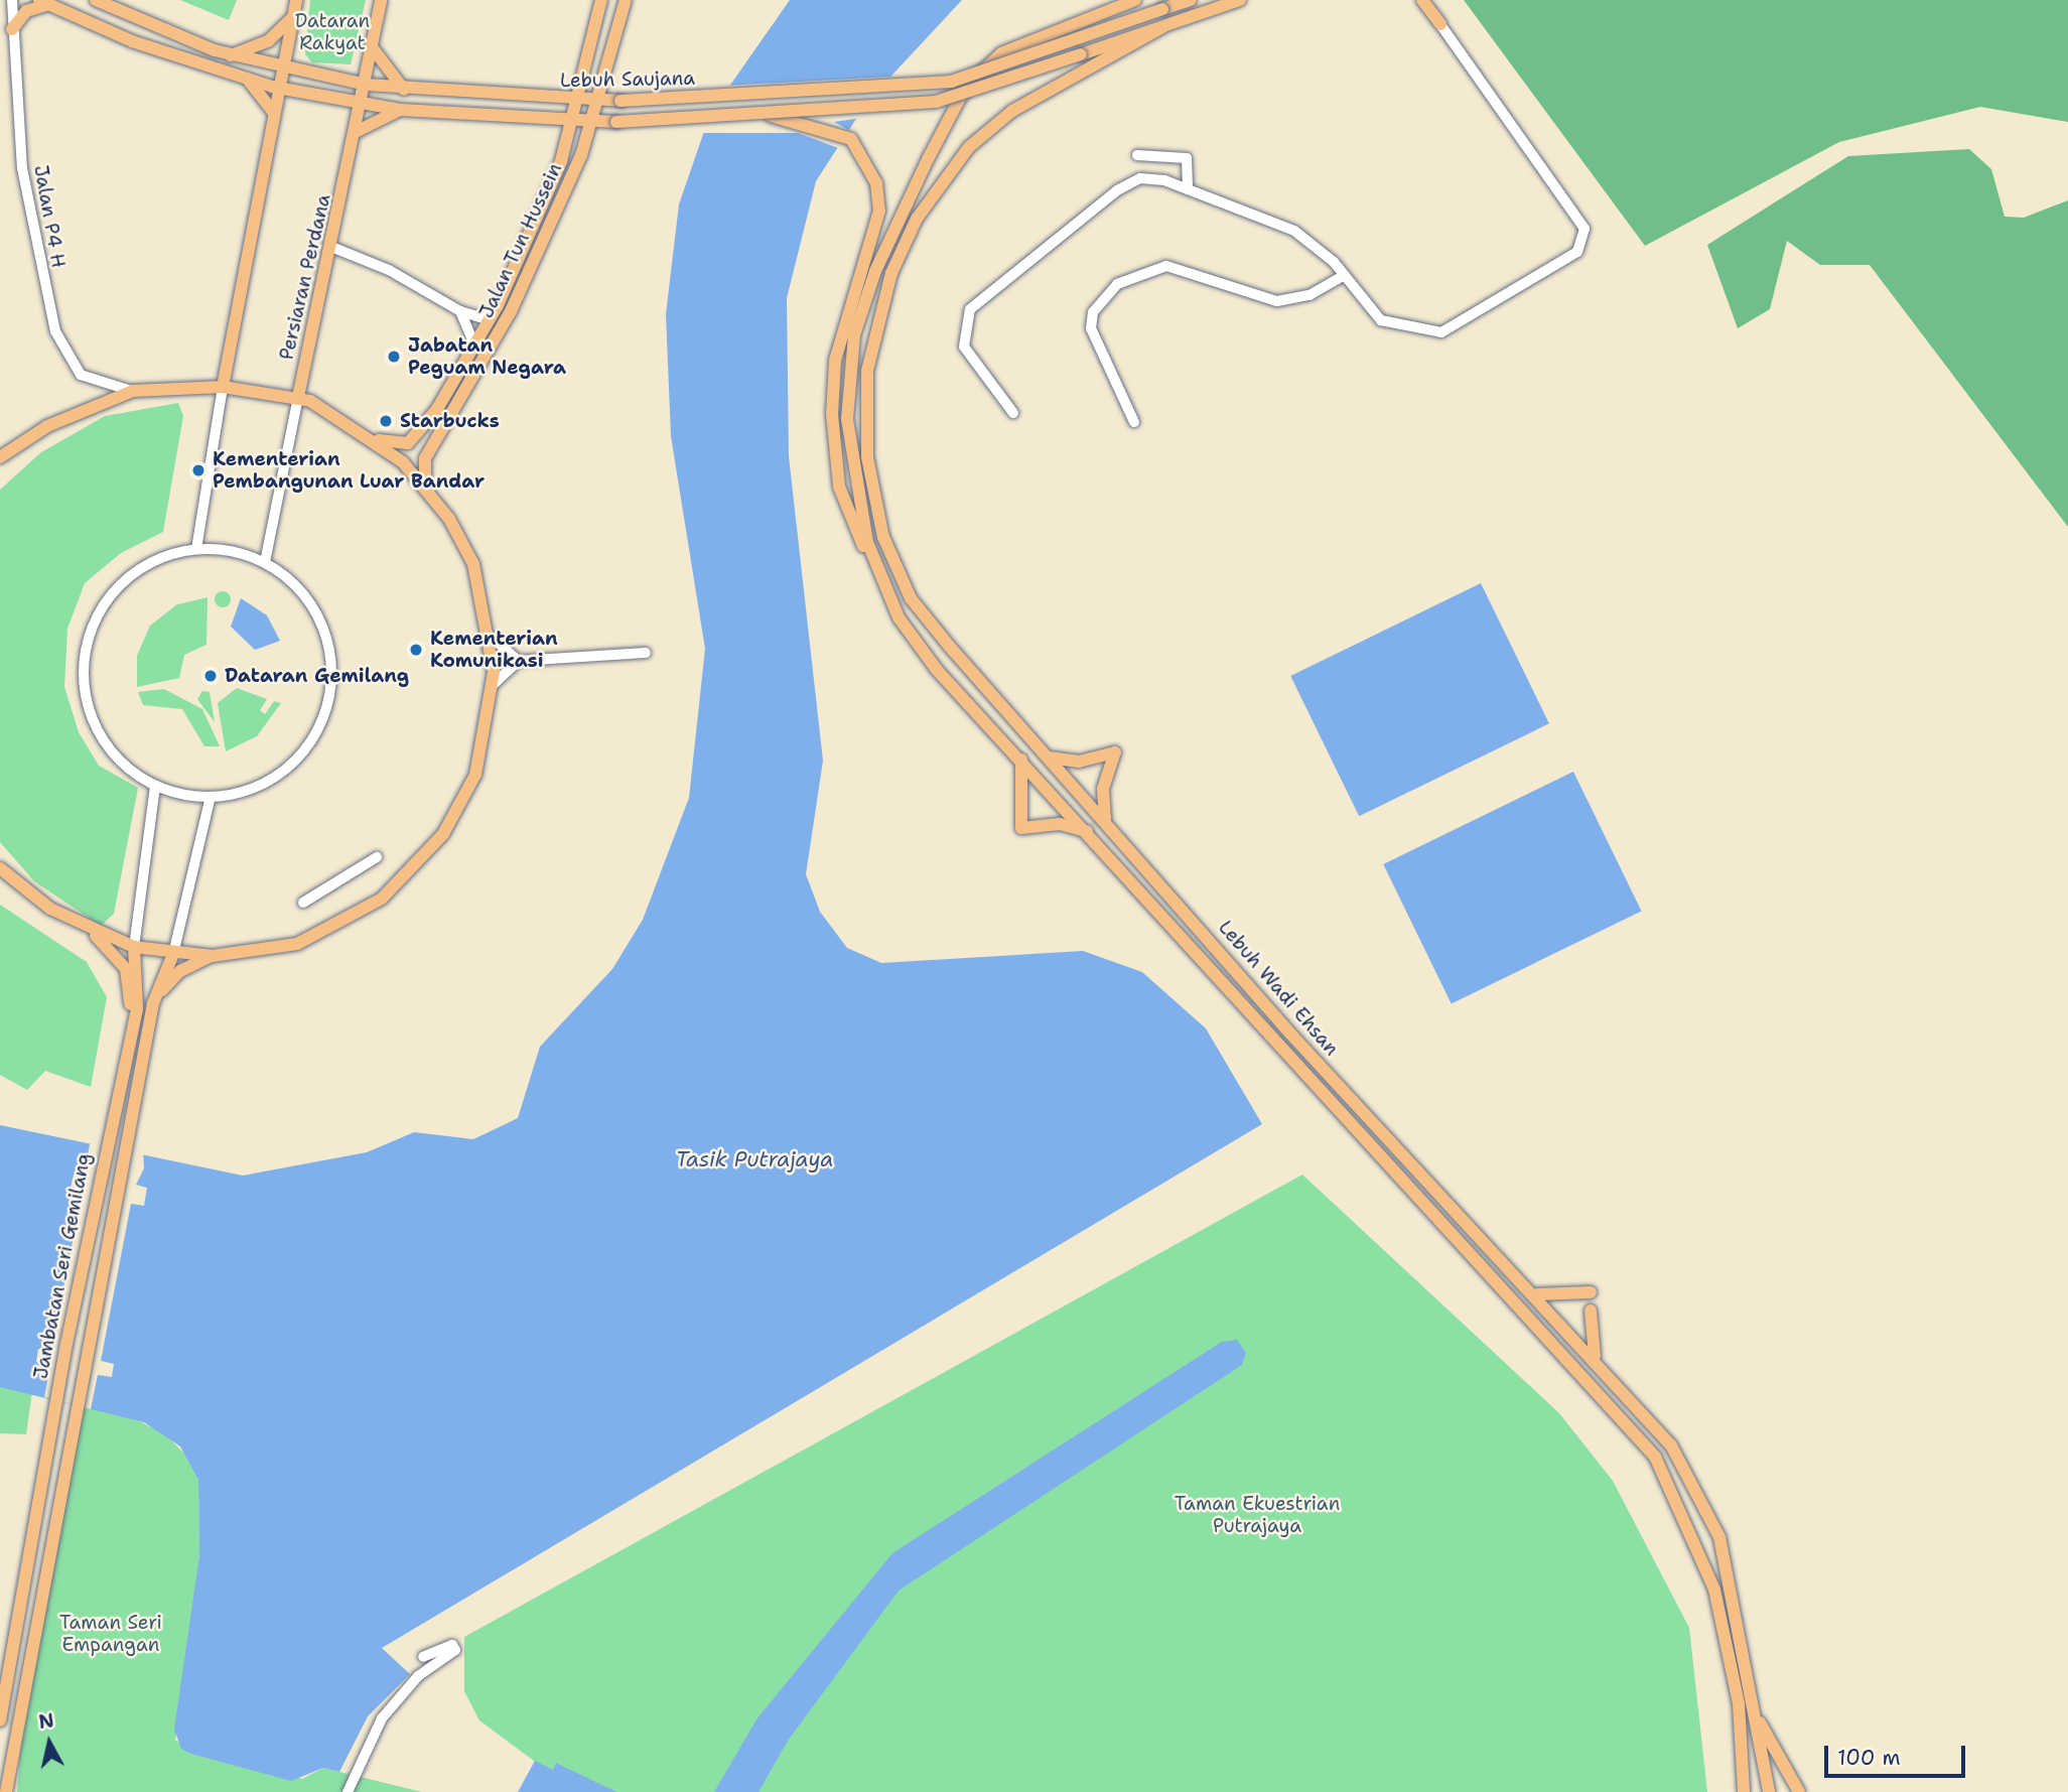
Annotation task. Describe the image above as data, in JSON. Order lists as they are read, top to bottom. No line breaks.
{"streets":{"main road":["Lebuh Saujana","Jalan Tun Hussein","Persiaran Perdana","Lebuh Wadi Ehsan","Jambatan Seri Gemilang"],"street":["Jalan P4 H"]},"crossings":[["Lebuh Saujana","Jalan Tun Hussein"],["Lebuh Saujana","Persiaran Perdana"],["Lebuh Saujana","Lebuh Wadi Ehsan"]],"water":["Tasik Putrajaya"],"parks":["Dataran Rakyat","Taman Ekuestrian Putrajaya","Taman Seri Empangan"],"places":["Jabatan Peguam Negara","Starbucks","Kementerian Pembangunan Luar Bandar","Kementerian Komunikasi","Dataran Gemilang"],"scale_bar":"100 m","north":"top"}
